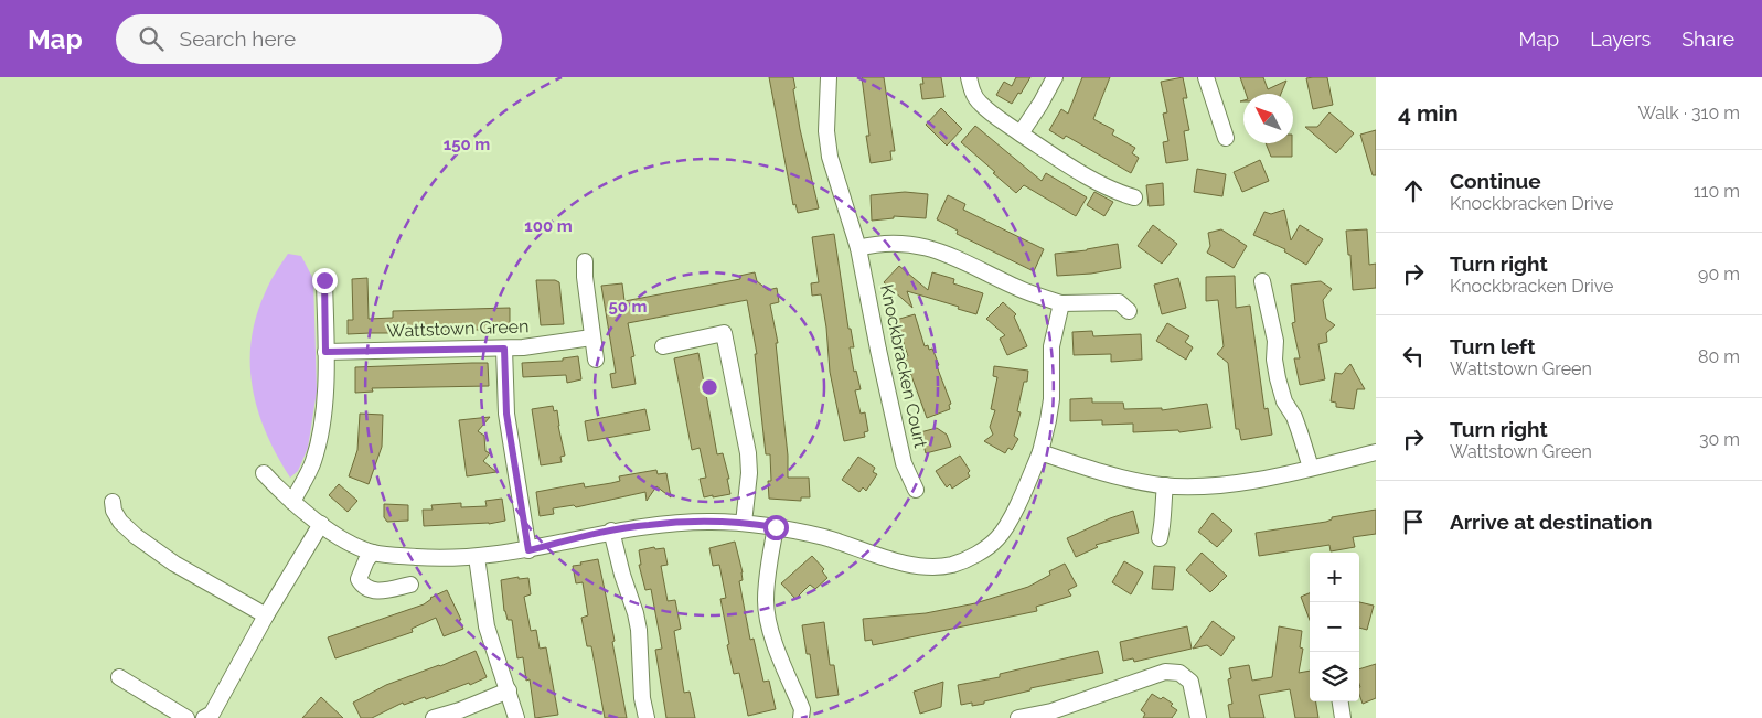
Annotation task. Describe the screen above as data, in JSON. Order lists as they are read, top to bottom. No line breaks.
{"streets":{"street":["Wattstown Green","Knockbracken Court"]},"north":"top left","page":{"header":"Map","search":"Search here","nav":["Map","Layers","Share"],"heading":["4 min","Walk · 310 m"],"list":[["Continue","Knockbracken Drive","110 m"],["Turn right","Knockbracken Drive","90 m"],["Turn left","Wattstown Green","80 m"],["Turn right","Wattstown Green","30 m"],"Arrive at destination"],"map_buttons":["+","−"]},"rings":["150 m","100 m","50 m"]}
